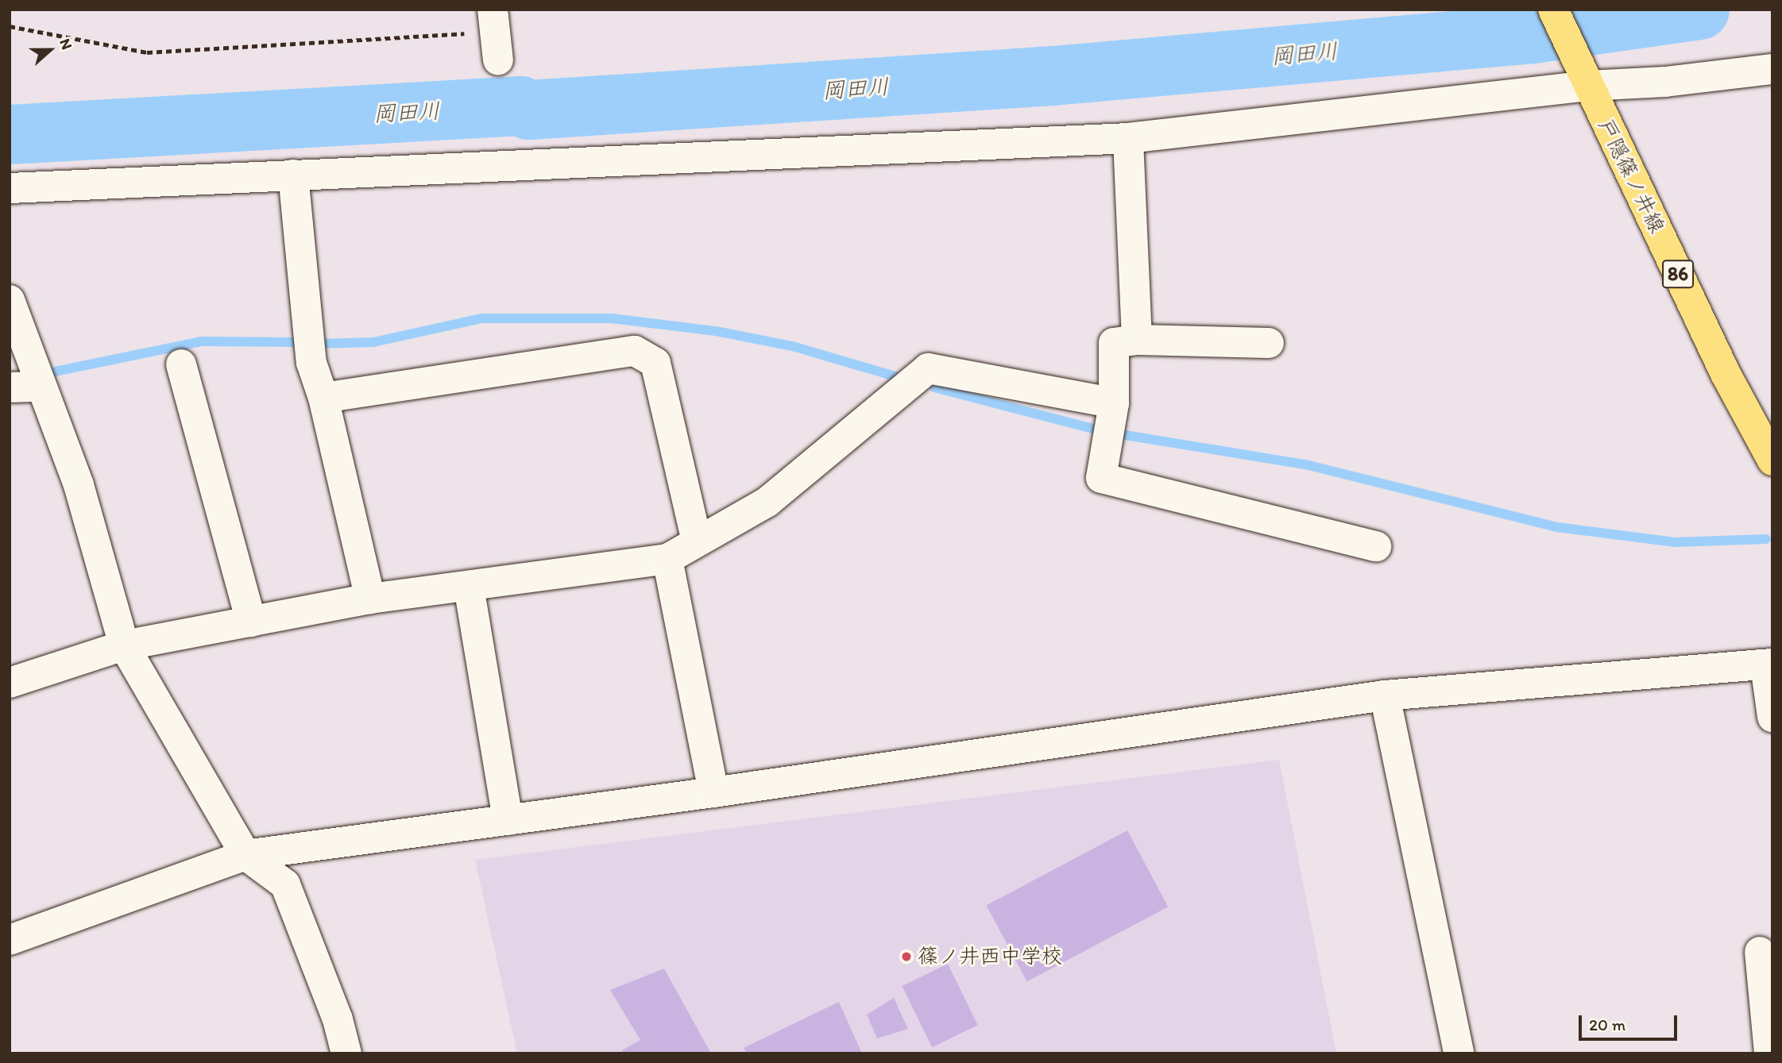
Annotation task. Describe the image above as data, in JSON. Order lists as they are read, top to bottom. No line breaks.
{"streets":{"main road":["戸隠篠ノ井線","86"]},"water":["岡田川"],"places":["篠ノ井西中学校"],"scale_bar":"20 m","north":"right"}
